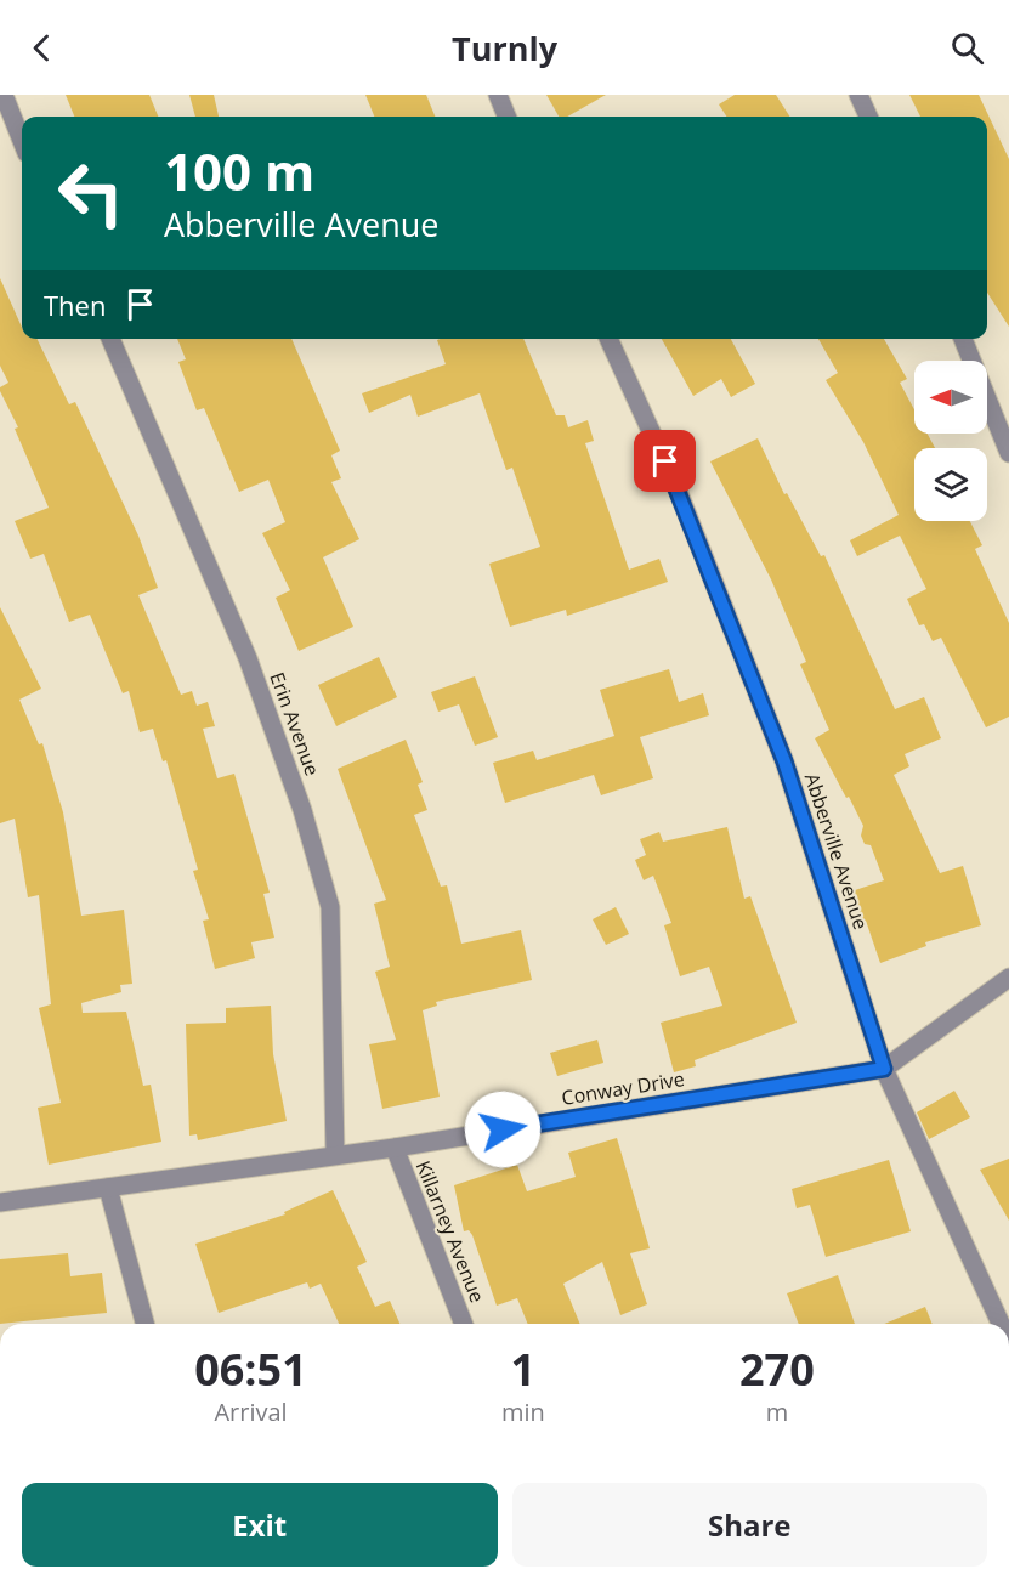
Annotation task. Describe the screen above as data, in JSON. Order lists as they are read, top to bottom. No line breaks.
{"streets":{"street":["Erin Avenue","Abberville Avenue","Conway Drive","Killarney Avenue"]},"crossings":[["Erin Avenue","Conway Drive"],["Abberville Avenue","Conway Drive"],["Conway Drive","Killarney Avenue"]],"north":"left","page":{"header":"Turnly","turn":["100 m","Abberville Avenue"],"then":"Then","eta":["06:51","Arrival","1","min","270","m"],"buttons":["Exit","Share"]}}
